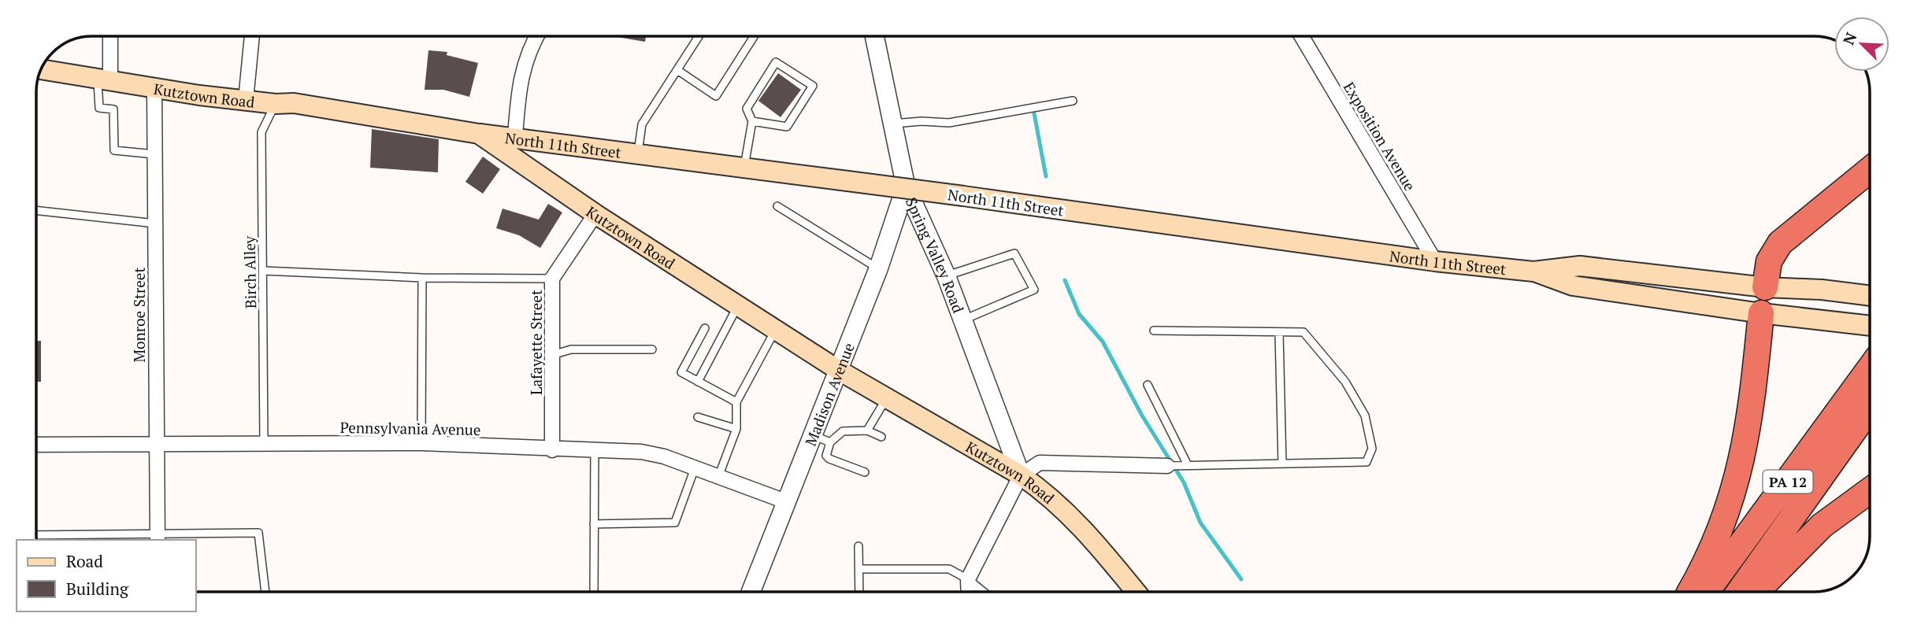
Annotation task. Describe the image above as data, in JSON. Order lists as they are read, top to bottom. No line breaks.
{"streets":{"highway":["PA 12"],"main road":["Kutztown Road","North 11th Street"],"street":["Exposition Avenue","Spring Valley Road","Monroe Street","Lafayette Street","Madison Avenue","Pennsylvania Avenue"],"lane":["Birch Alley"]},"crossings":[["Kutztown Road","North 11th Street"],["Kutztown Road","Spring Valley Road"],["Kutztown Road","Birch Alley"],["Kutztown Road","Monroe Street"],["Kutztown Road","Lafayette Street"],["Kutztown Road","Madison Avenue"],["Exposition Avenue","North 11th Street"],["Spring Valley Road","Madison Avenue"],["Birch Alley","Pennsylvania Avenue"],["Monroe Street","Pennsylvania Avenue"],["Lafayette Street","Pennsylvania Avenue"],["Madison Avenue","Pennsylvania Avenue"]],"legend":["Road","Building"],"north":"top left"}
